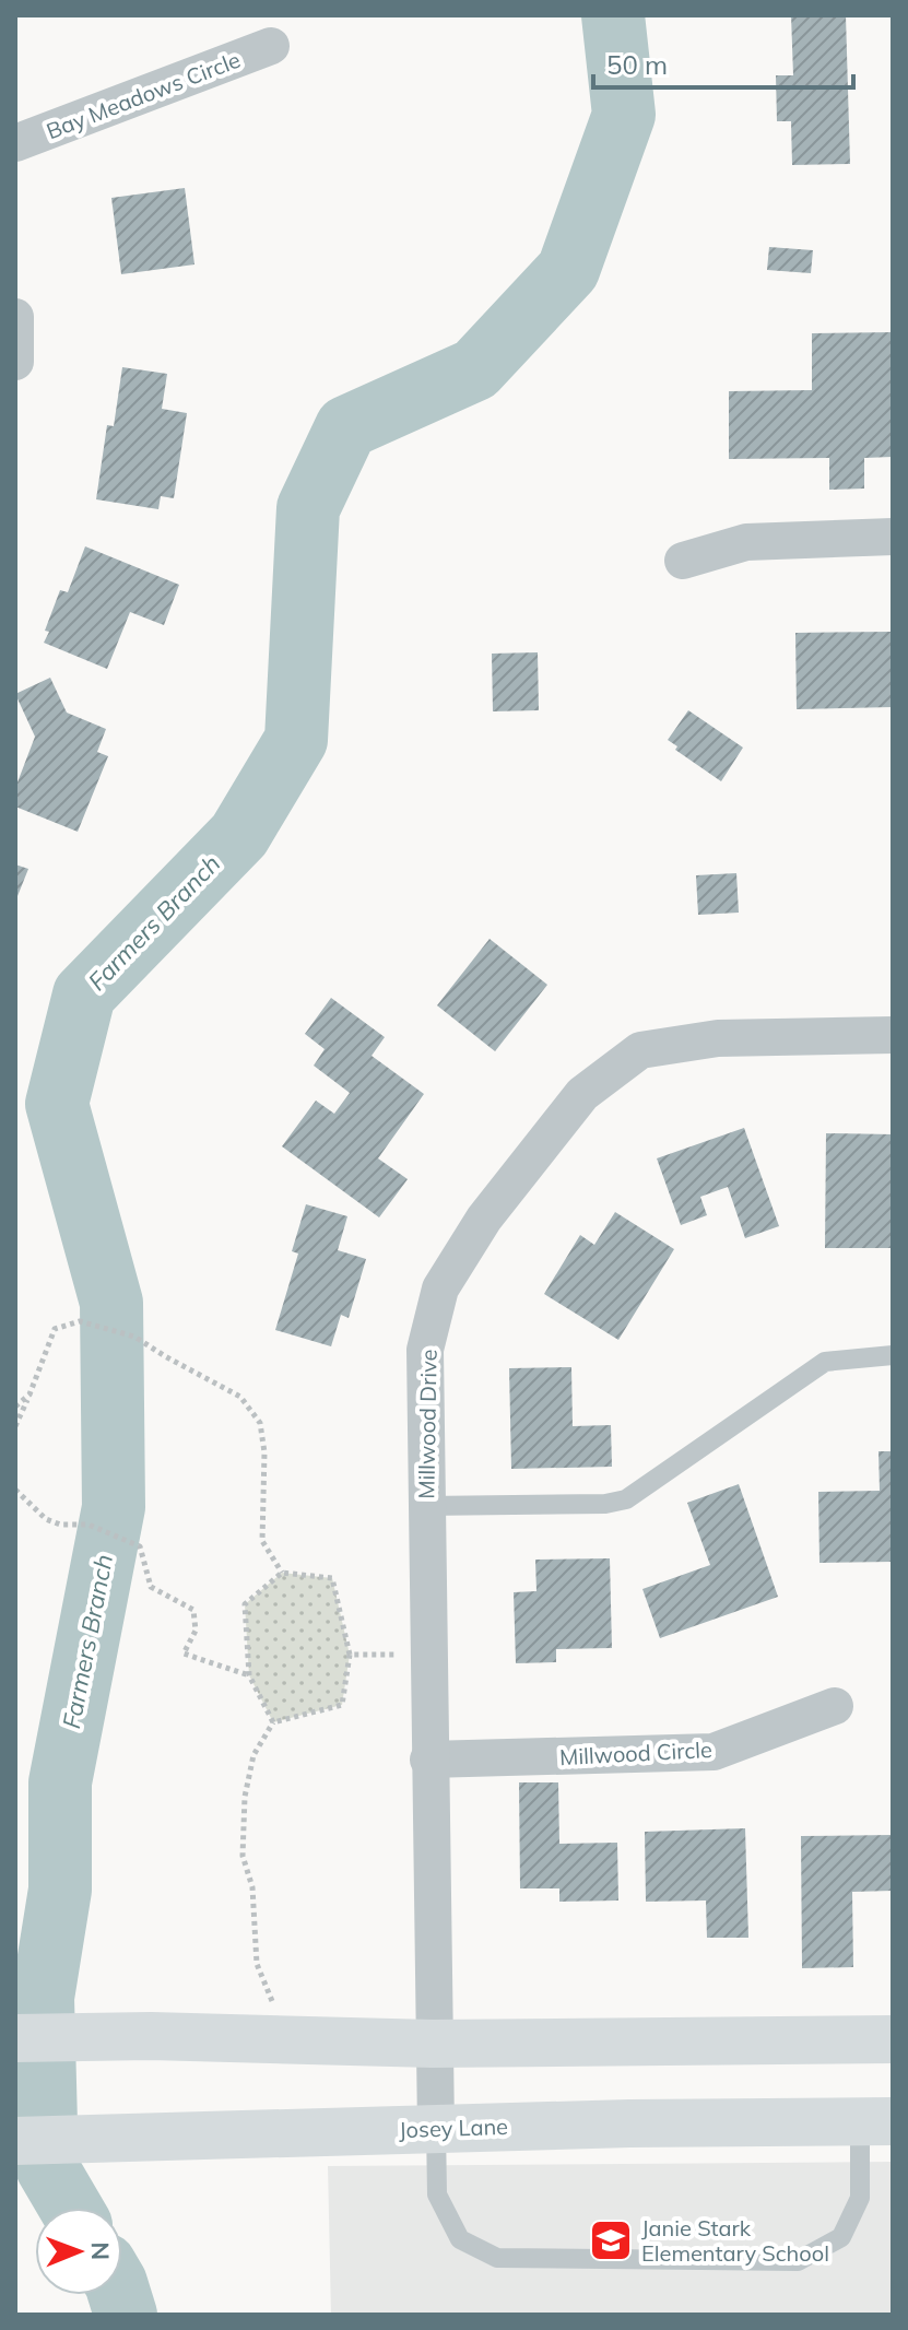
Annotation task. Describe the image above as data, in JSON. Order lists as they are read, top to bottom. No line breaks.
{"streets":{"main road":["Josey Lane"],"street":["Bay Meadows Circle","Millwood Drive","Millwood Circle"]},"crossings":[["Millwood Drive","Millwood Circle"],["Millwood Drive","Josey Lane"]],"water":["Farmers Branch"],"places":{"school or university":["Janie Stark Elementary School"]},"scale_bar":"50 m","north":"right"}
